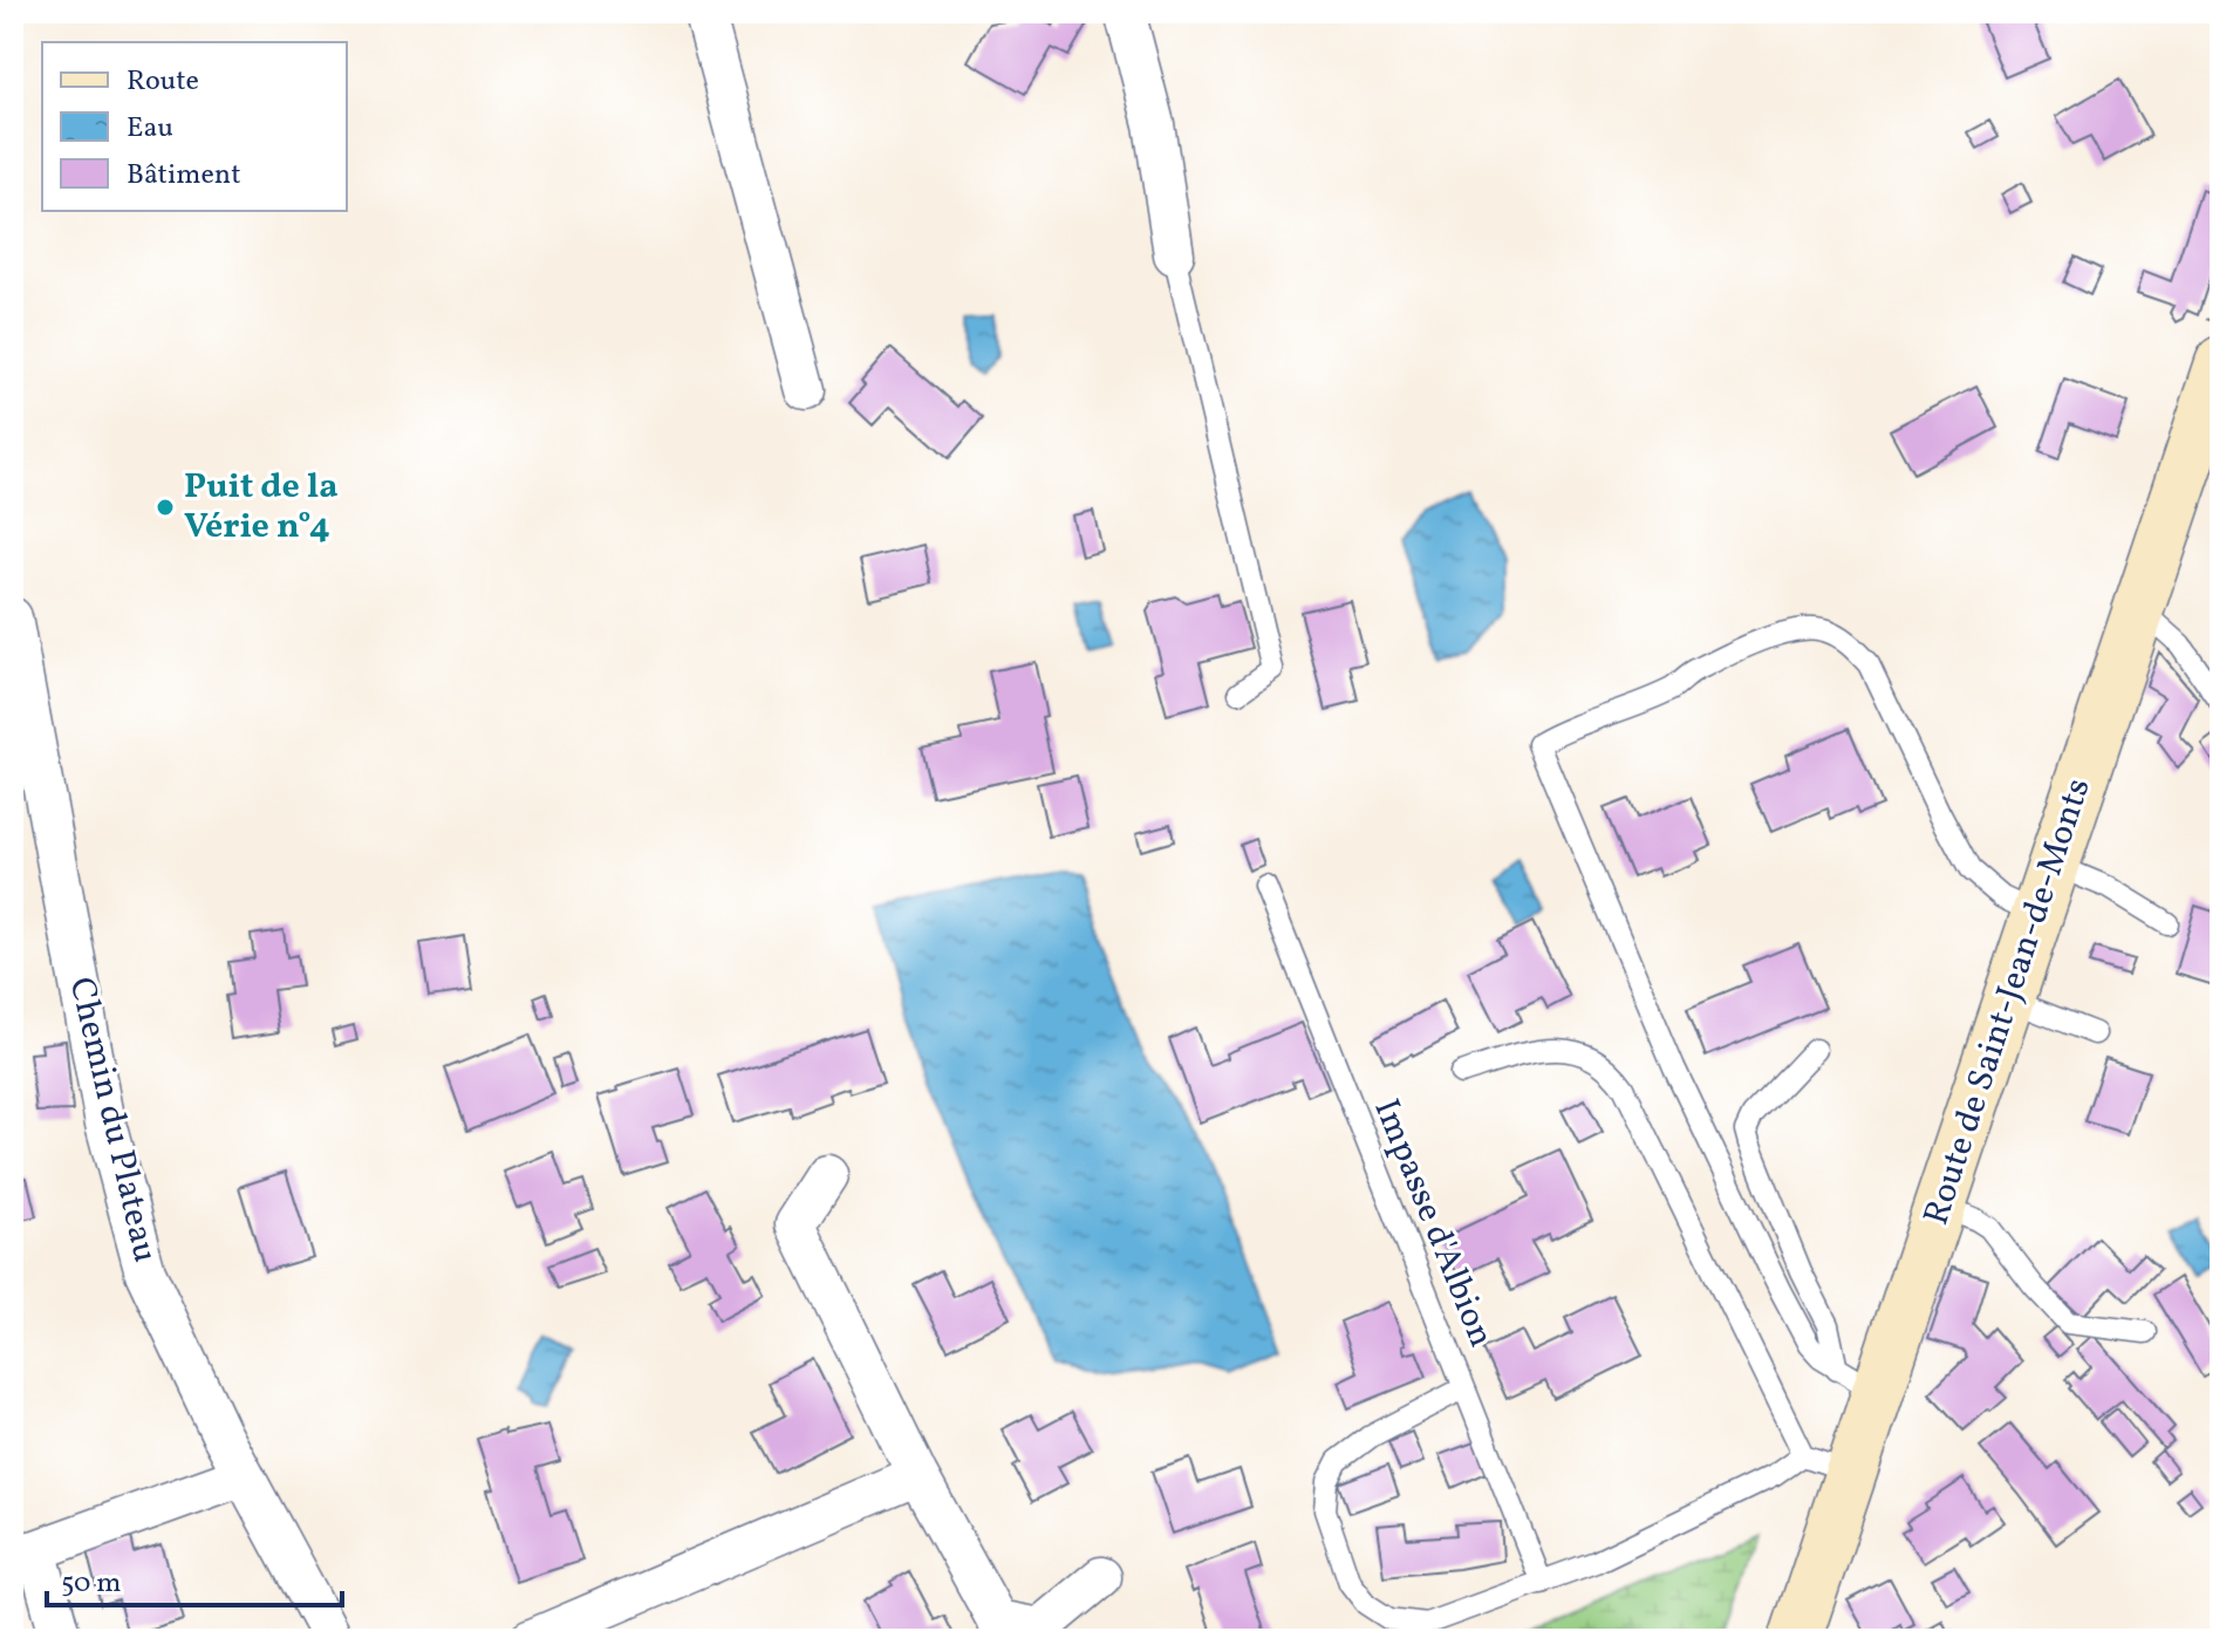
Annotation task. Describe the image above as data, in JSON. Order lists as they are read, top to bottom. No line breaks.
{"streets":{"main road":["Route de Saint-Jean-de-Monts"],"street":["Chemin du Plateau"],"lane":["Impasse d'Albion"]},"places":["Puit de la Vérie n°4"],"legend":["Route","Eau","Bâtiment"],"scale_bar":"50 m"}
